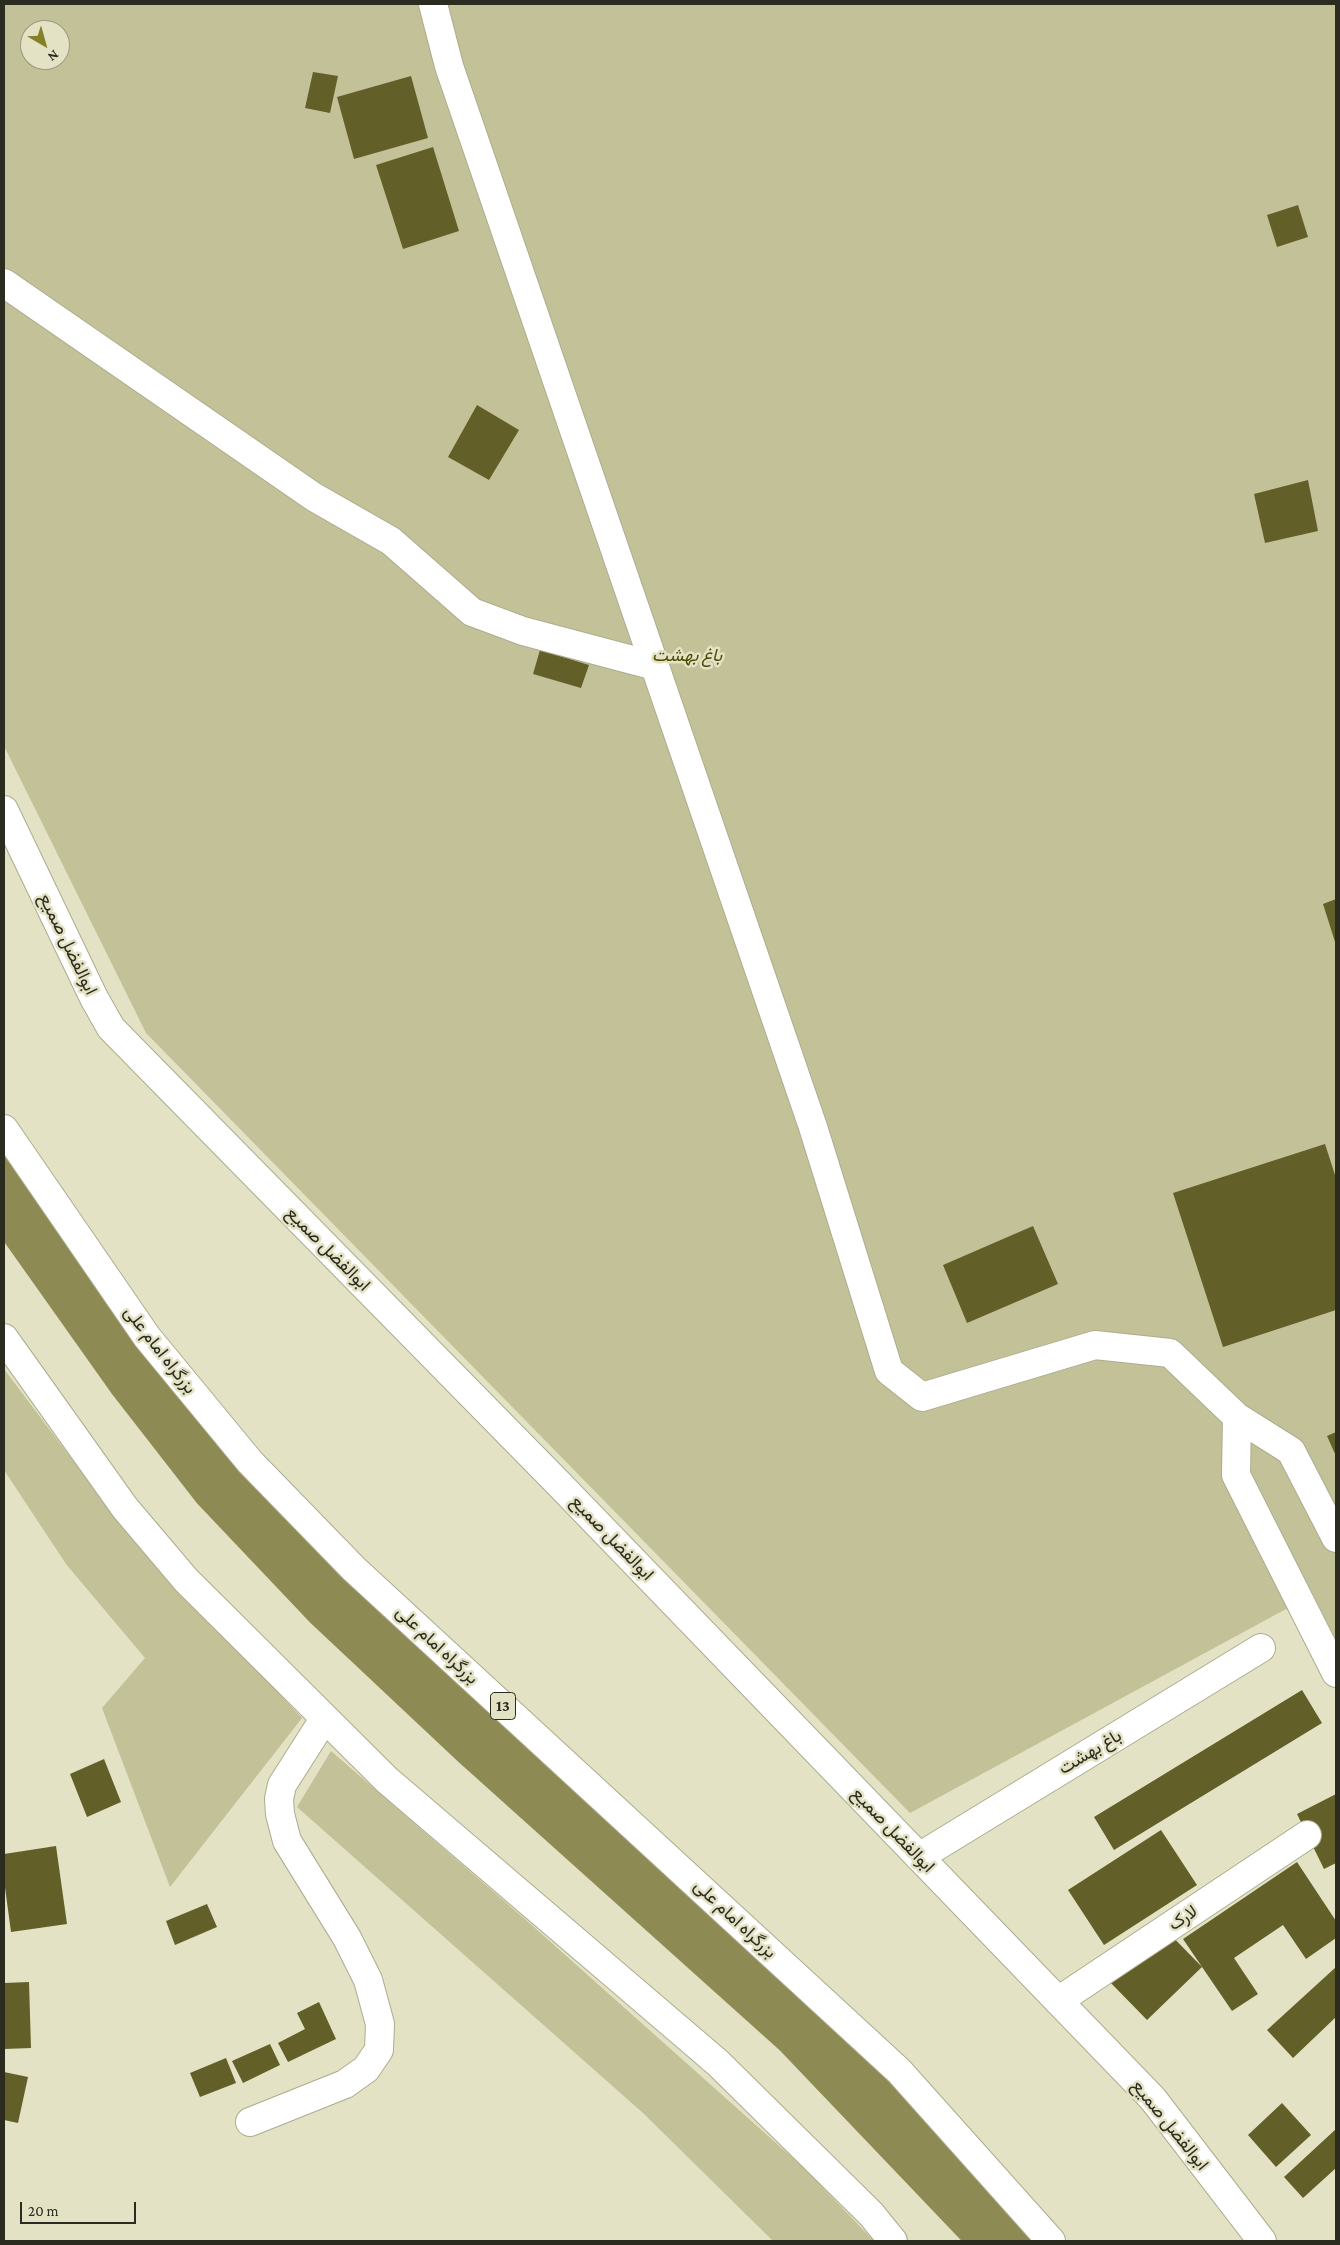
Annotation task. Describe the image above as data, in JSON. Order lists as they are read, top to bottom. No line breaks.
{"streets":{"main road":["ابوالفضل صمیع","بزرگراه امام علی","13","باغ بهشت","لارک"]},"crossings":[["ابوالفضل صمیع","باغ بهشت"],["ابوالفضل صمیع","لارک"]],"parks":["باغ بهشت"],"scale_bar":"20 m","north":"bottom right"}
